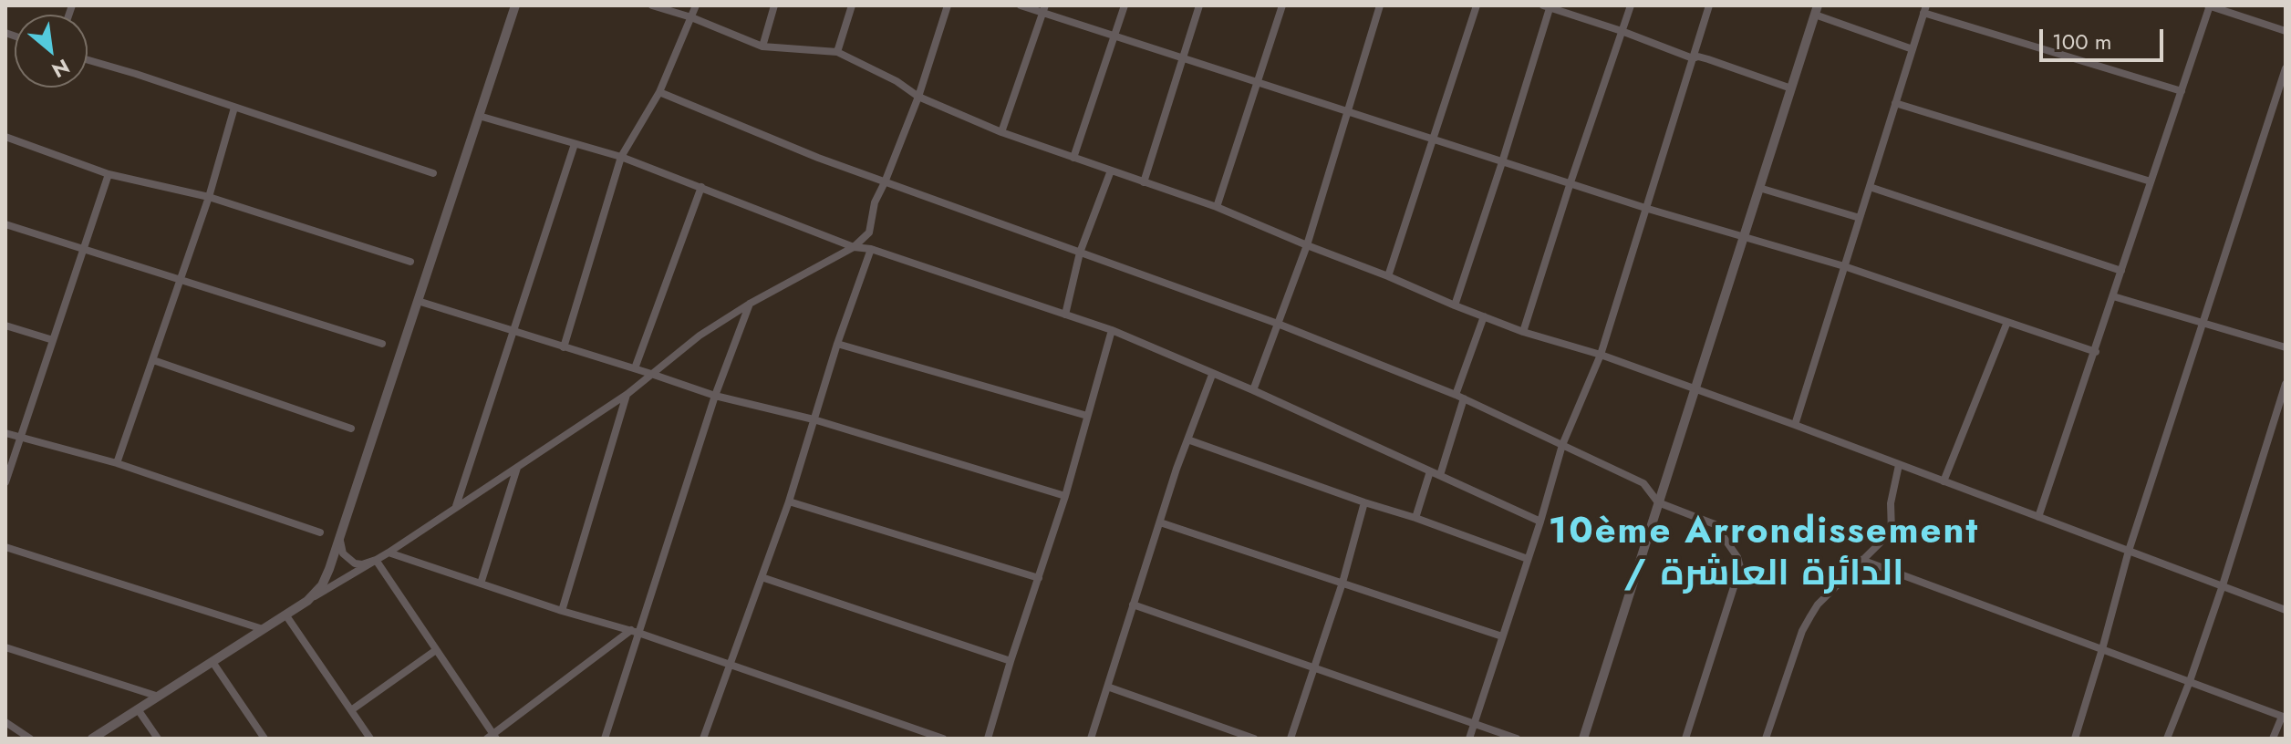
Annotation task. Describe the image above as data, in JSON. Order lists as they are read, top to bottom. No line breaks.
{"districts":["10ème Arrondissement / الدائرة العاشرة"],"scale_bar":"100 m","north":"bottom right"}
